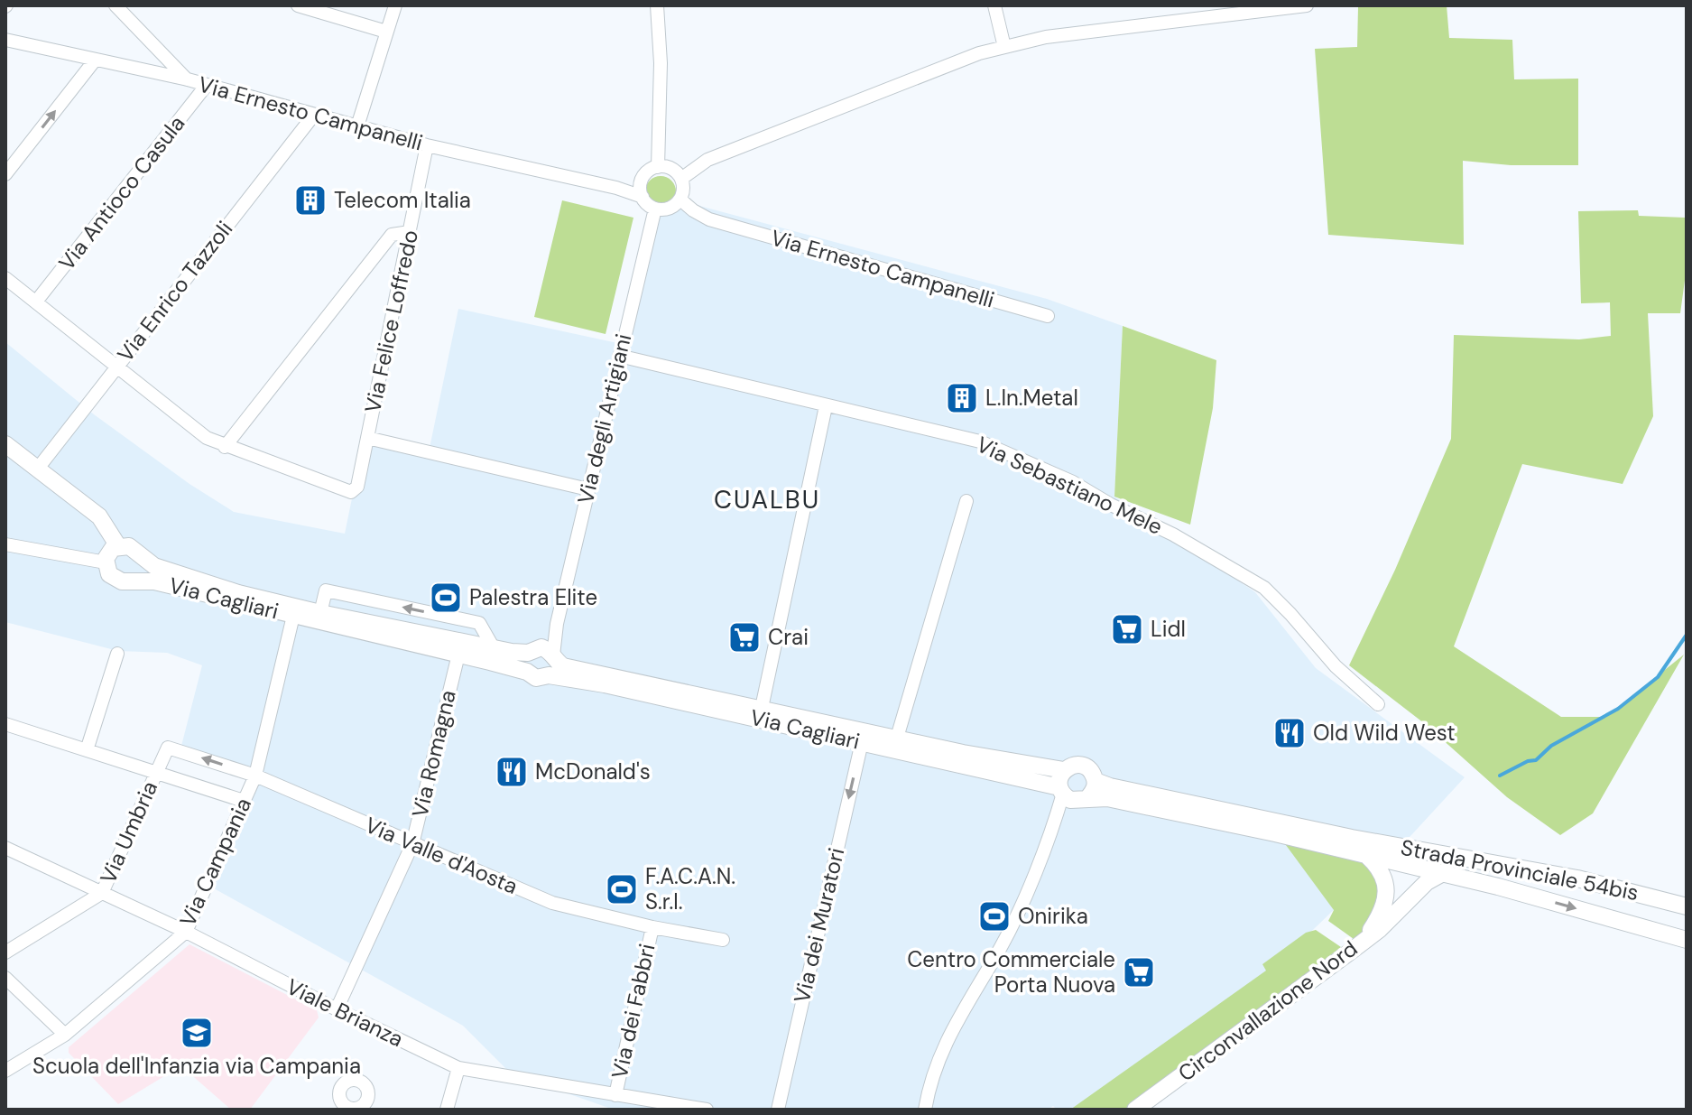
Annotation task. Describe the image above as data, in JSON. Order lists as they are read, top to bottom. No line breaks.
{"streets":{"main road":["Via Cagliari","Strada Provinciale 54bis","Circonvallazione Nord"],"street":["Via Ernesto Campanelli","Via Antioco Casula","Via Enrico Tazzoli","Via Felice Loffredo","Via degli Artigiani","Via Sebastiano Mele","Via Romagna","Via Umbria","Via Valle d'Aosta","Via Campania","Via dei Muratori","Via dei Fabbri","Viale Brianza"]},"crossings":[["Via Ernesto Campanelli","Via Antioco Casula"],["Via Ernesto Campanelli","Via Enrico Tazzoli"],["Via Ernesto Campanelli","Via Felice Loffredo"],["Via Ernesto Campanelli","Via degli Artigiani"],["Via degli Artigiani","Via Sebastiano Mele"],["Via degli Artigiani","Via Cagliari"],["Via Cagliari","Via Romagna"],["Via Cagliari","Via Campania"],["Via Cagliari","Strada Provinciale 54bis"],["Via Cagliari","Via dei Muratori"],["Via Cagliari","Circonvallazione Nord"],["Via Romagna","Via Valle d'Aosta"],["Via Romagna","Viale Brianza"],["Via Umbria","Via Valle d'Aosta"],["Via Umbria","Viale Brianza"],["Via Valle d'Aosta","Via Campania"],["Via Valle d'Aosta","Via dei Fabbri"],["Via Campania","Viale Brianza"],["Strada Provinciale 54bis","Circonvallazione Nord"],["Via dei Fabbri","Viale Brianza"]],"one_way":["Via dei Muratori"],"districts":["CUALBU"],"places":{"building":["Telecom Italia","L.In.Metal"],"sports":["Palestra Elite","F.A.C.A.N. S.r.l.","Onirika"],"supermarket":["Lidl","Crai","Centro Commerciale Porta Nuova"],"restaurant":["Old Wild West","McDonald's"],"school or university":["Scuola dell'Infanzia via Campania"]}}
